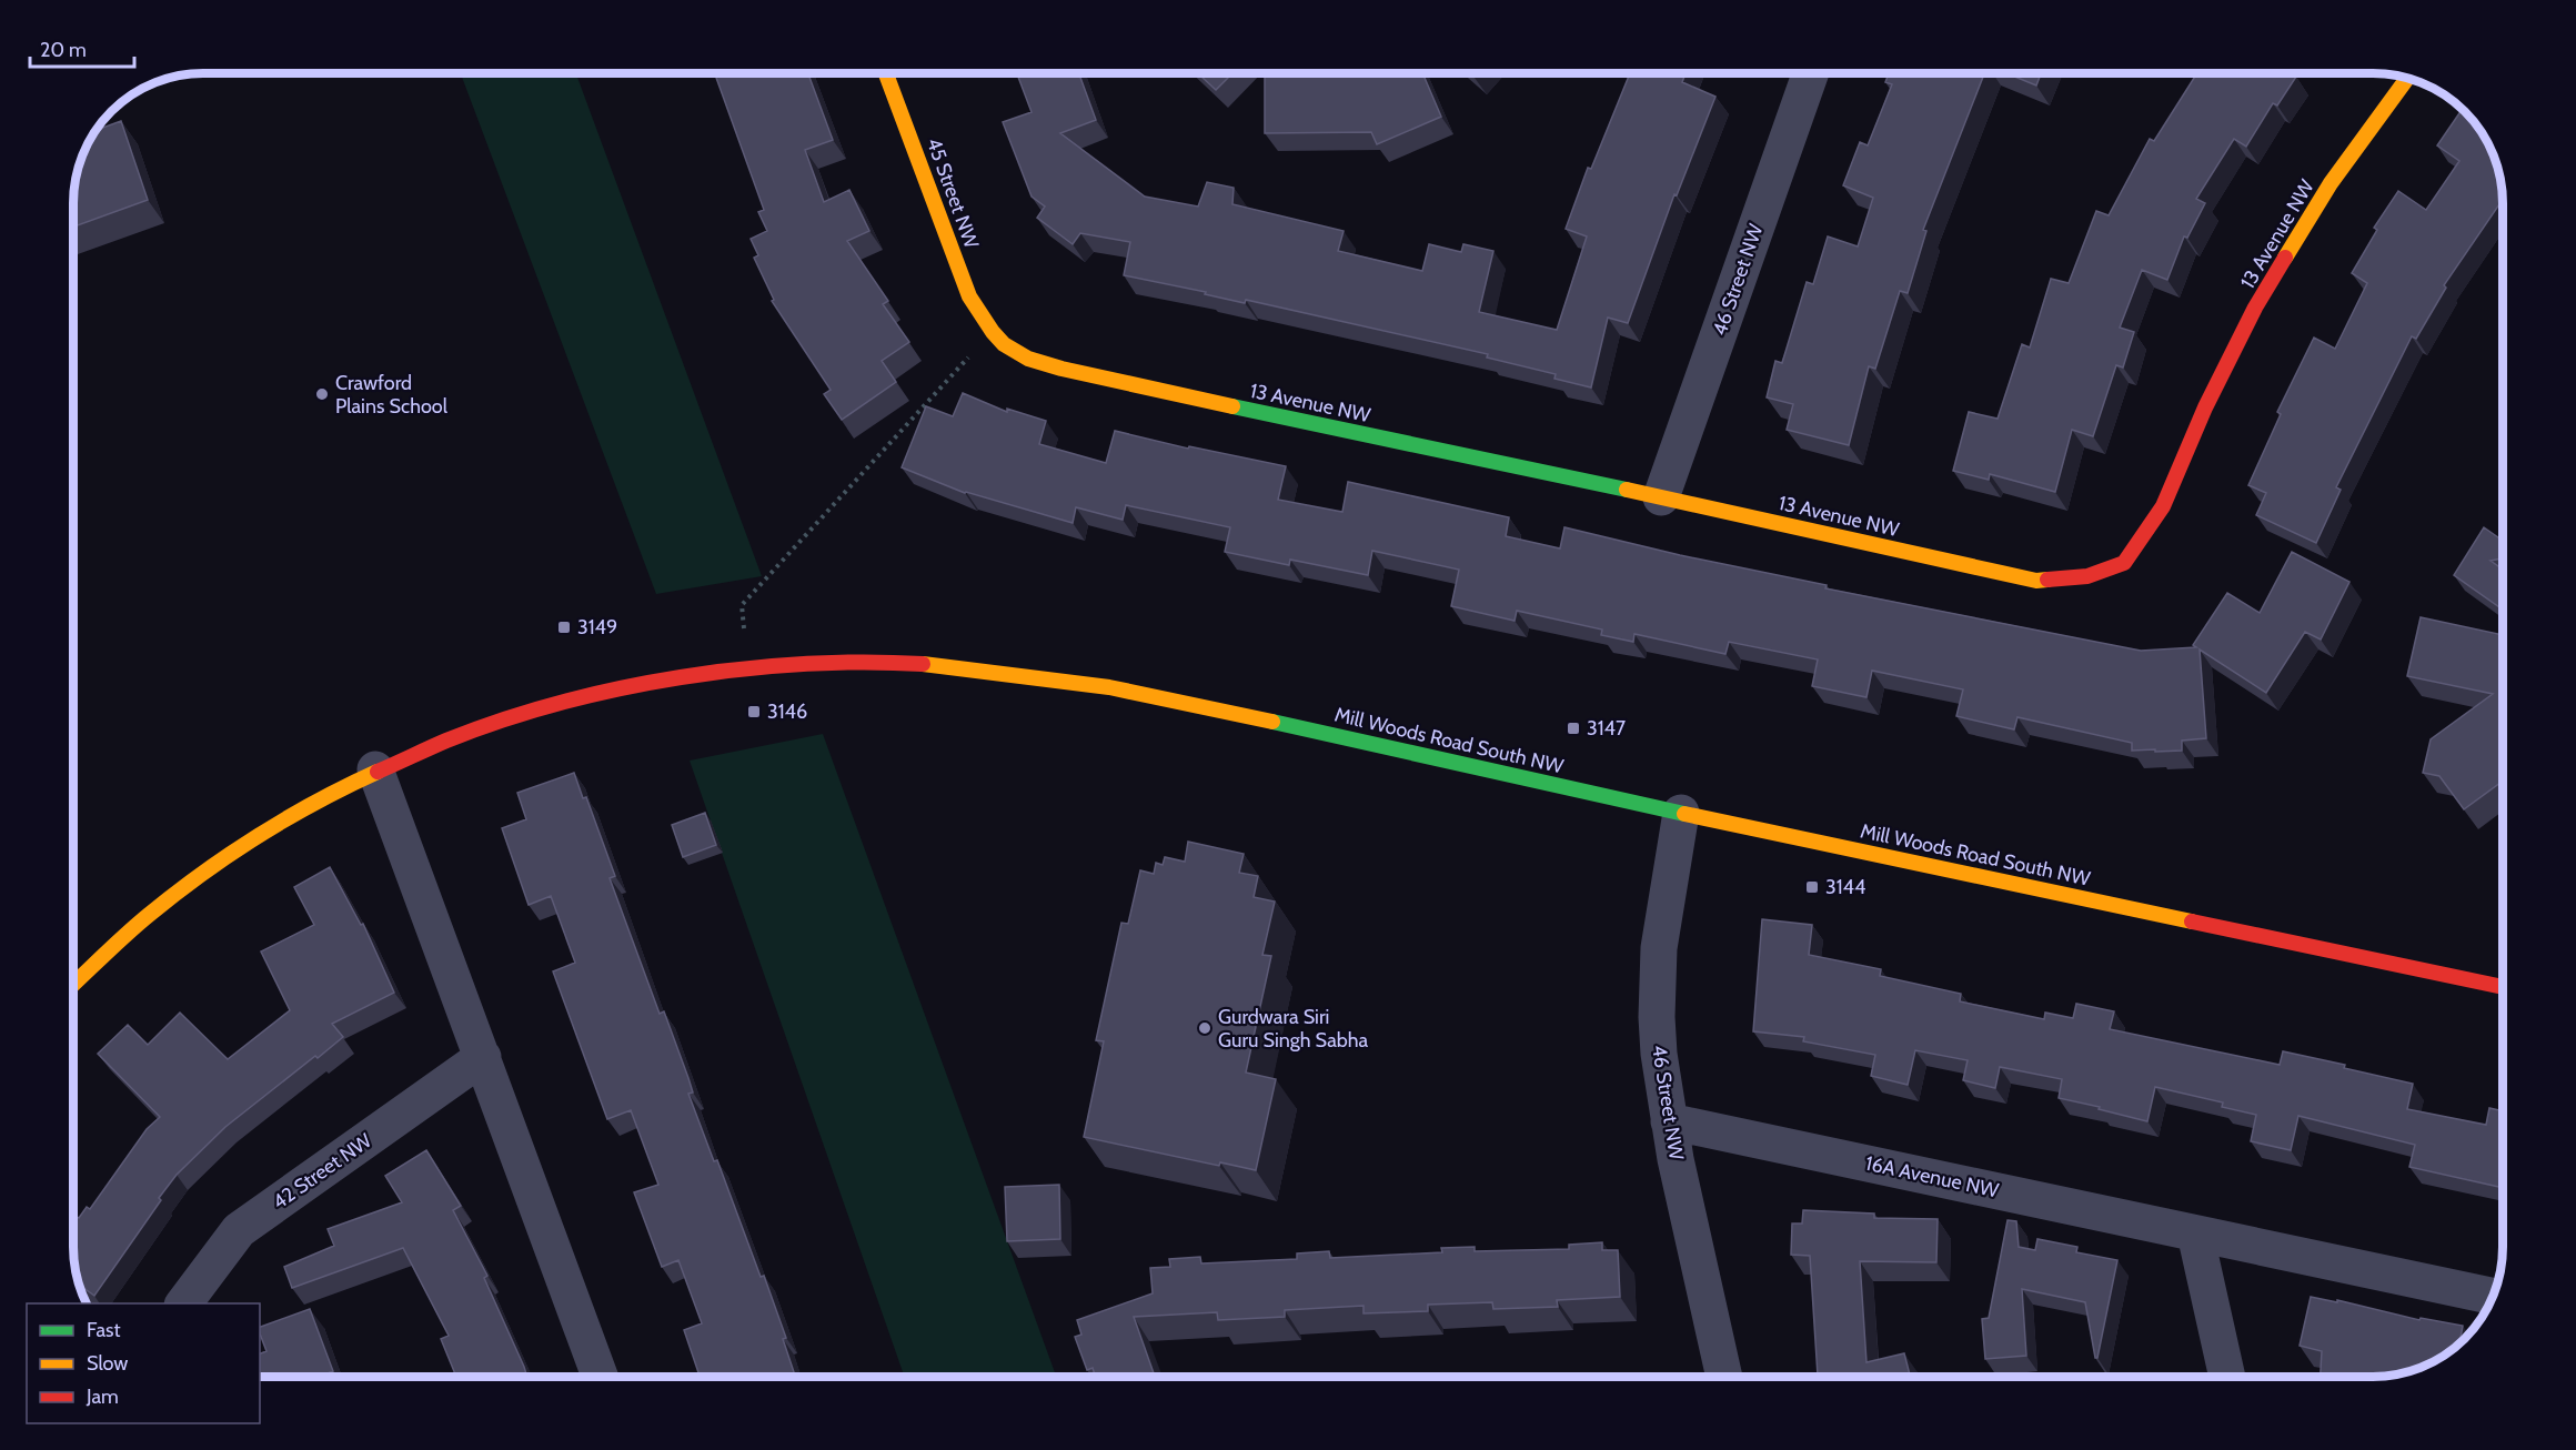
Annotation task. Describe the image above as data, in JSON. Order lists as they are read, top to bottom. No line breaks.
{"streets":{"street":["45 Street NW","13 Avenue NW","46 Street NW","Mill Woods Road South NW","42 Street NW","16A Avenue NW"]},"crossings":[["45 Street NW","13 Avenue NW"],["13 Avenue NW","46 Street NW"],["46 Street NW","Mill Woods Road South NW"],["46 Street NW","16A Avenue NW"]],"places":{"other":["Crawford Plains School","Gurdwara Siri Guru Singh Sabha"],"transit":["3149","3146","3147","3144"]},"legend":["Fast","Slow","Jam"],"scale_bar":"20 m"}
